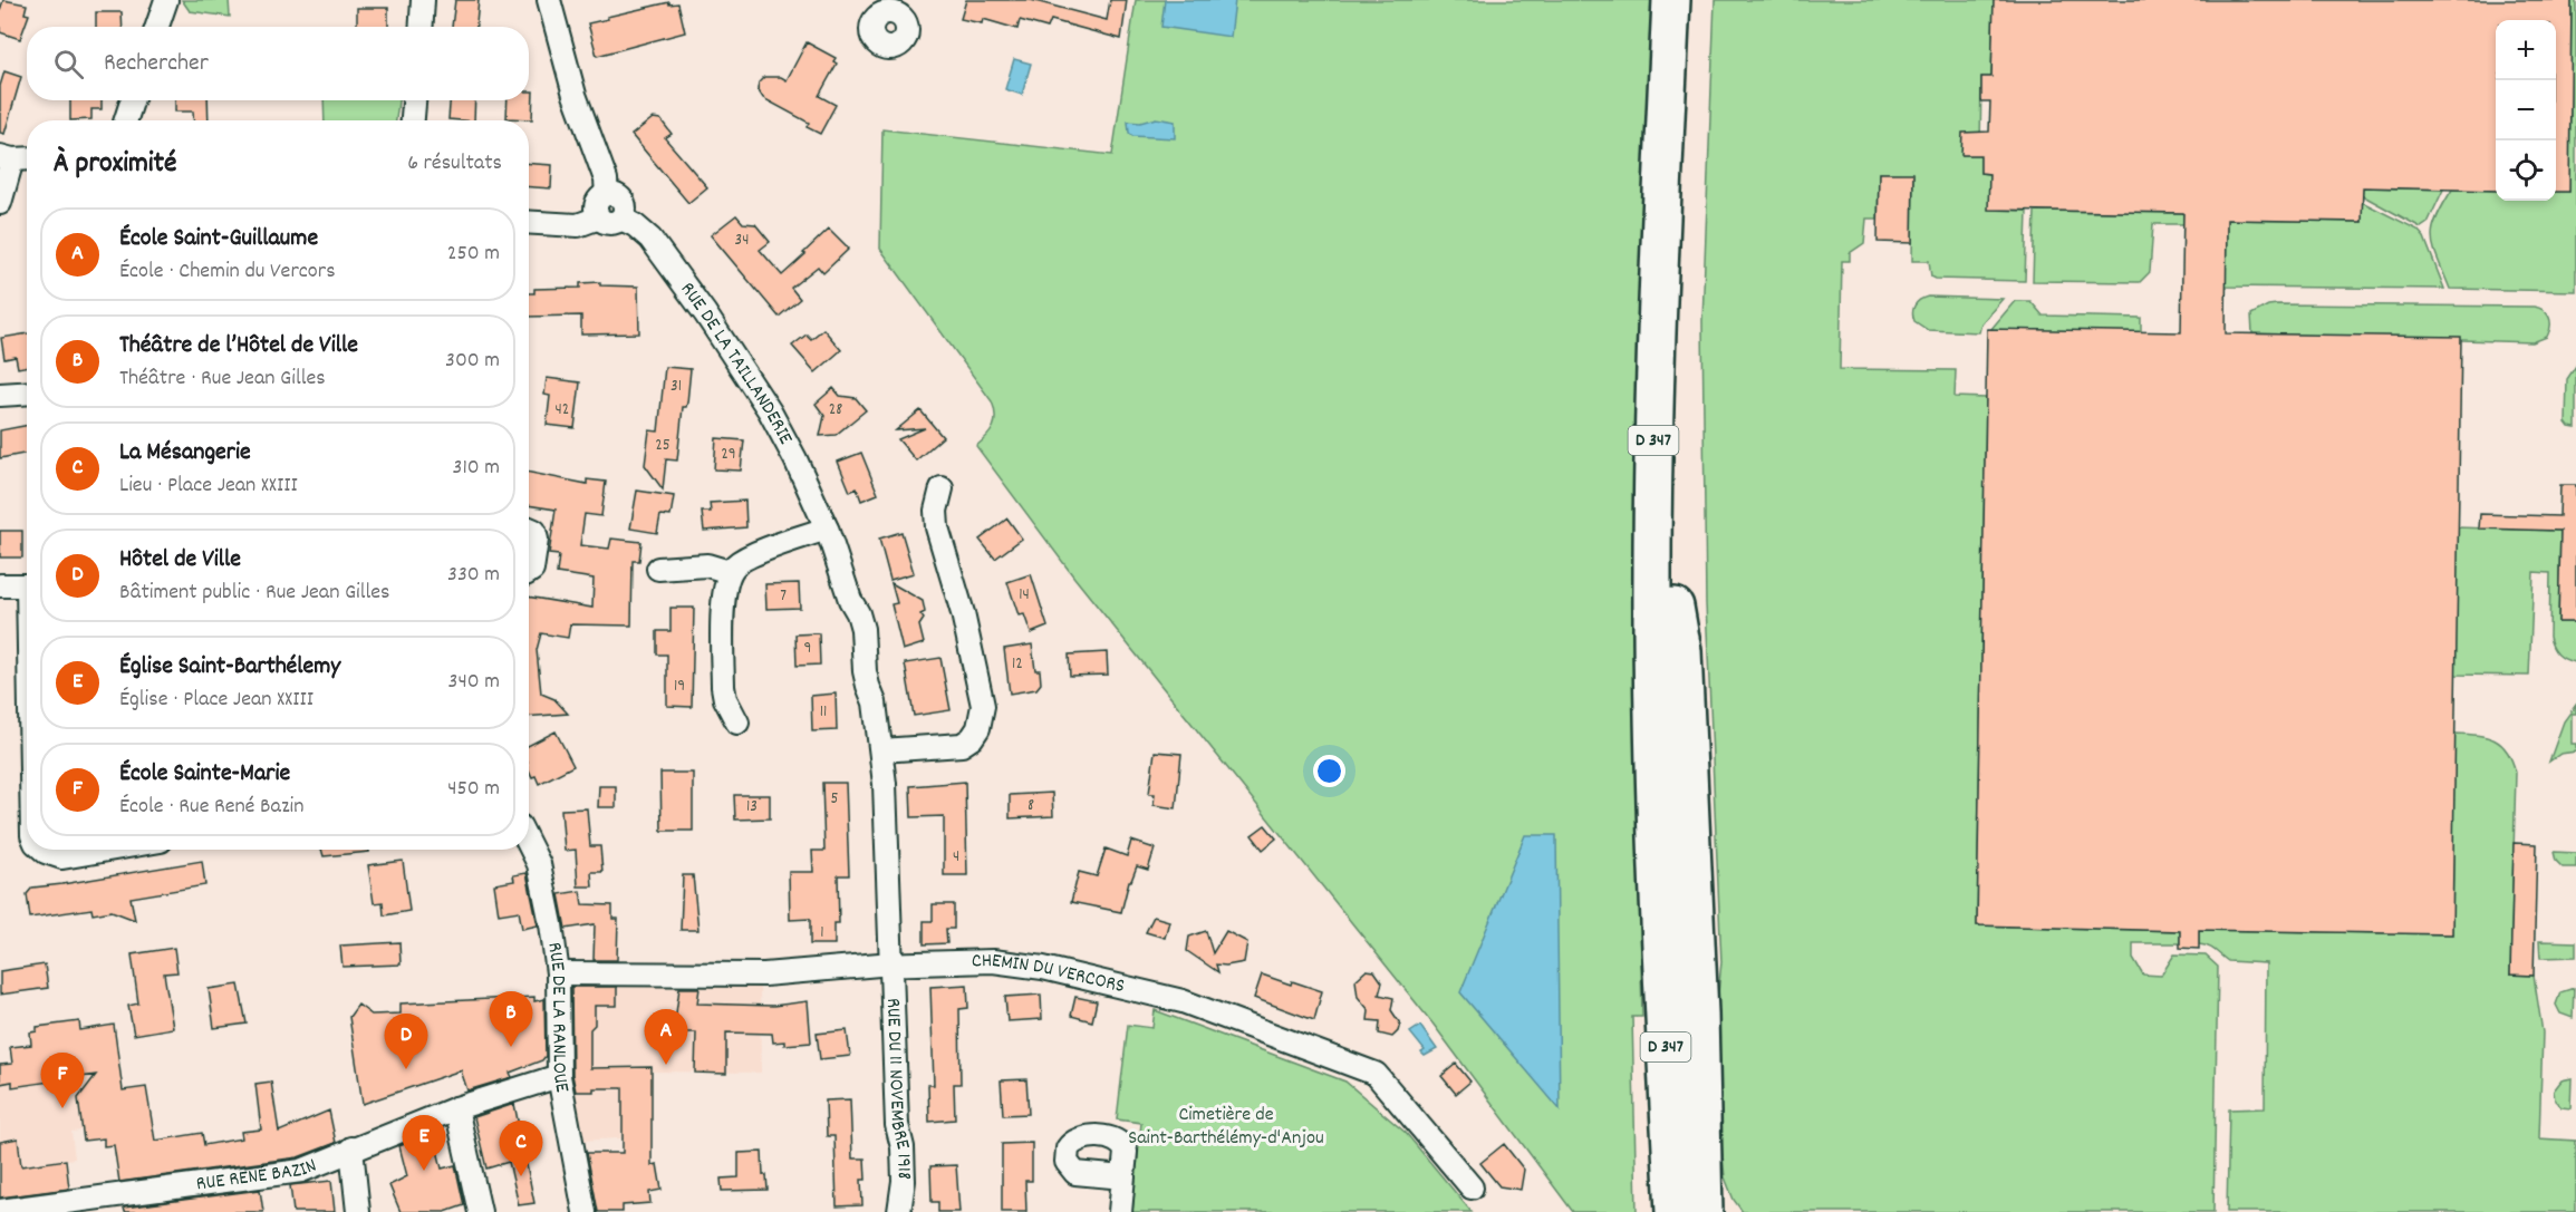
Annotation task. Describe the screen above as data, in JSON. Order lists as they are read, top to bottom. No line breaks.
{"streets":{"highway":["D 347"],"street":["RUE DE LA TAILLANDERIE","CHEMIN DU VERCORS","RUE DE LA RANLOUE","RUE DU 11 NOVEMBRE 1918","RUE RENÉ BAZIN"]},"crossings":[["RUE DE LA TAILLANDERIE","CHEMIN DU VERCORS"],["RUE DE LA TAILLANDERIE","RUE DU 11 NOVEMBRE 1918"],["CHEMIN DU VERCORS","RUE DE LA RANLOUE"],["CHEMIN DU VERCORS","RUE DU 11 NOVEMBRE 1918"],["RUE DE LA RANLOUE","RUE RENÉ BAZIN"]],"parks":["Cimetière de Saint-Barthélémy-d'Anjou"],"house_numbers":["34","31","42","28","25","29","14","7","9","12","19","11","5","8","13","4","1"],"page":{"map_buttons":["+","−"],"search":"Rechercher","heading":["À proximité","6 résultats"],"list":[{"mark":"A","name":"École Saint-Guillaume","note":"École · Chemin du Vercors","value":"250 m"},{"mark":"B","name":"Théâtre de l’Hôtel de Ville","note":"Théâtre · Rue Jean Gilles","value":"300 m"},{"mark":"C","name":"La Mésangerie","note":"Lieu · Place Jean XXIII","value":"310 m"},{"mark":"D","name":"Hôtel de Ville","note":"Bâtiment public · Rue Jean Gilles","value":"330 m"},{"mark":"E","name":"Église Saint-Barthélemy","note":"Église · Place Jean XXIII","value":"340 m"},{"mark":"F","name":"École Sainte-Marie","note":"École · Rue René Bazin","value":"450 m"}],"pins":["B","A","D","F","E","C"]}}
